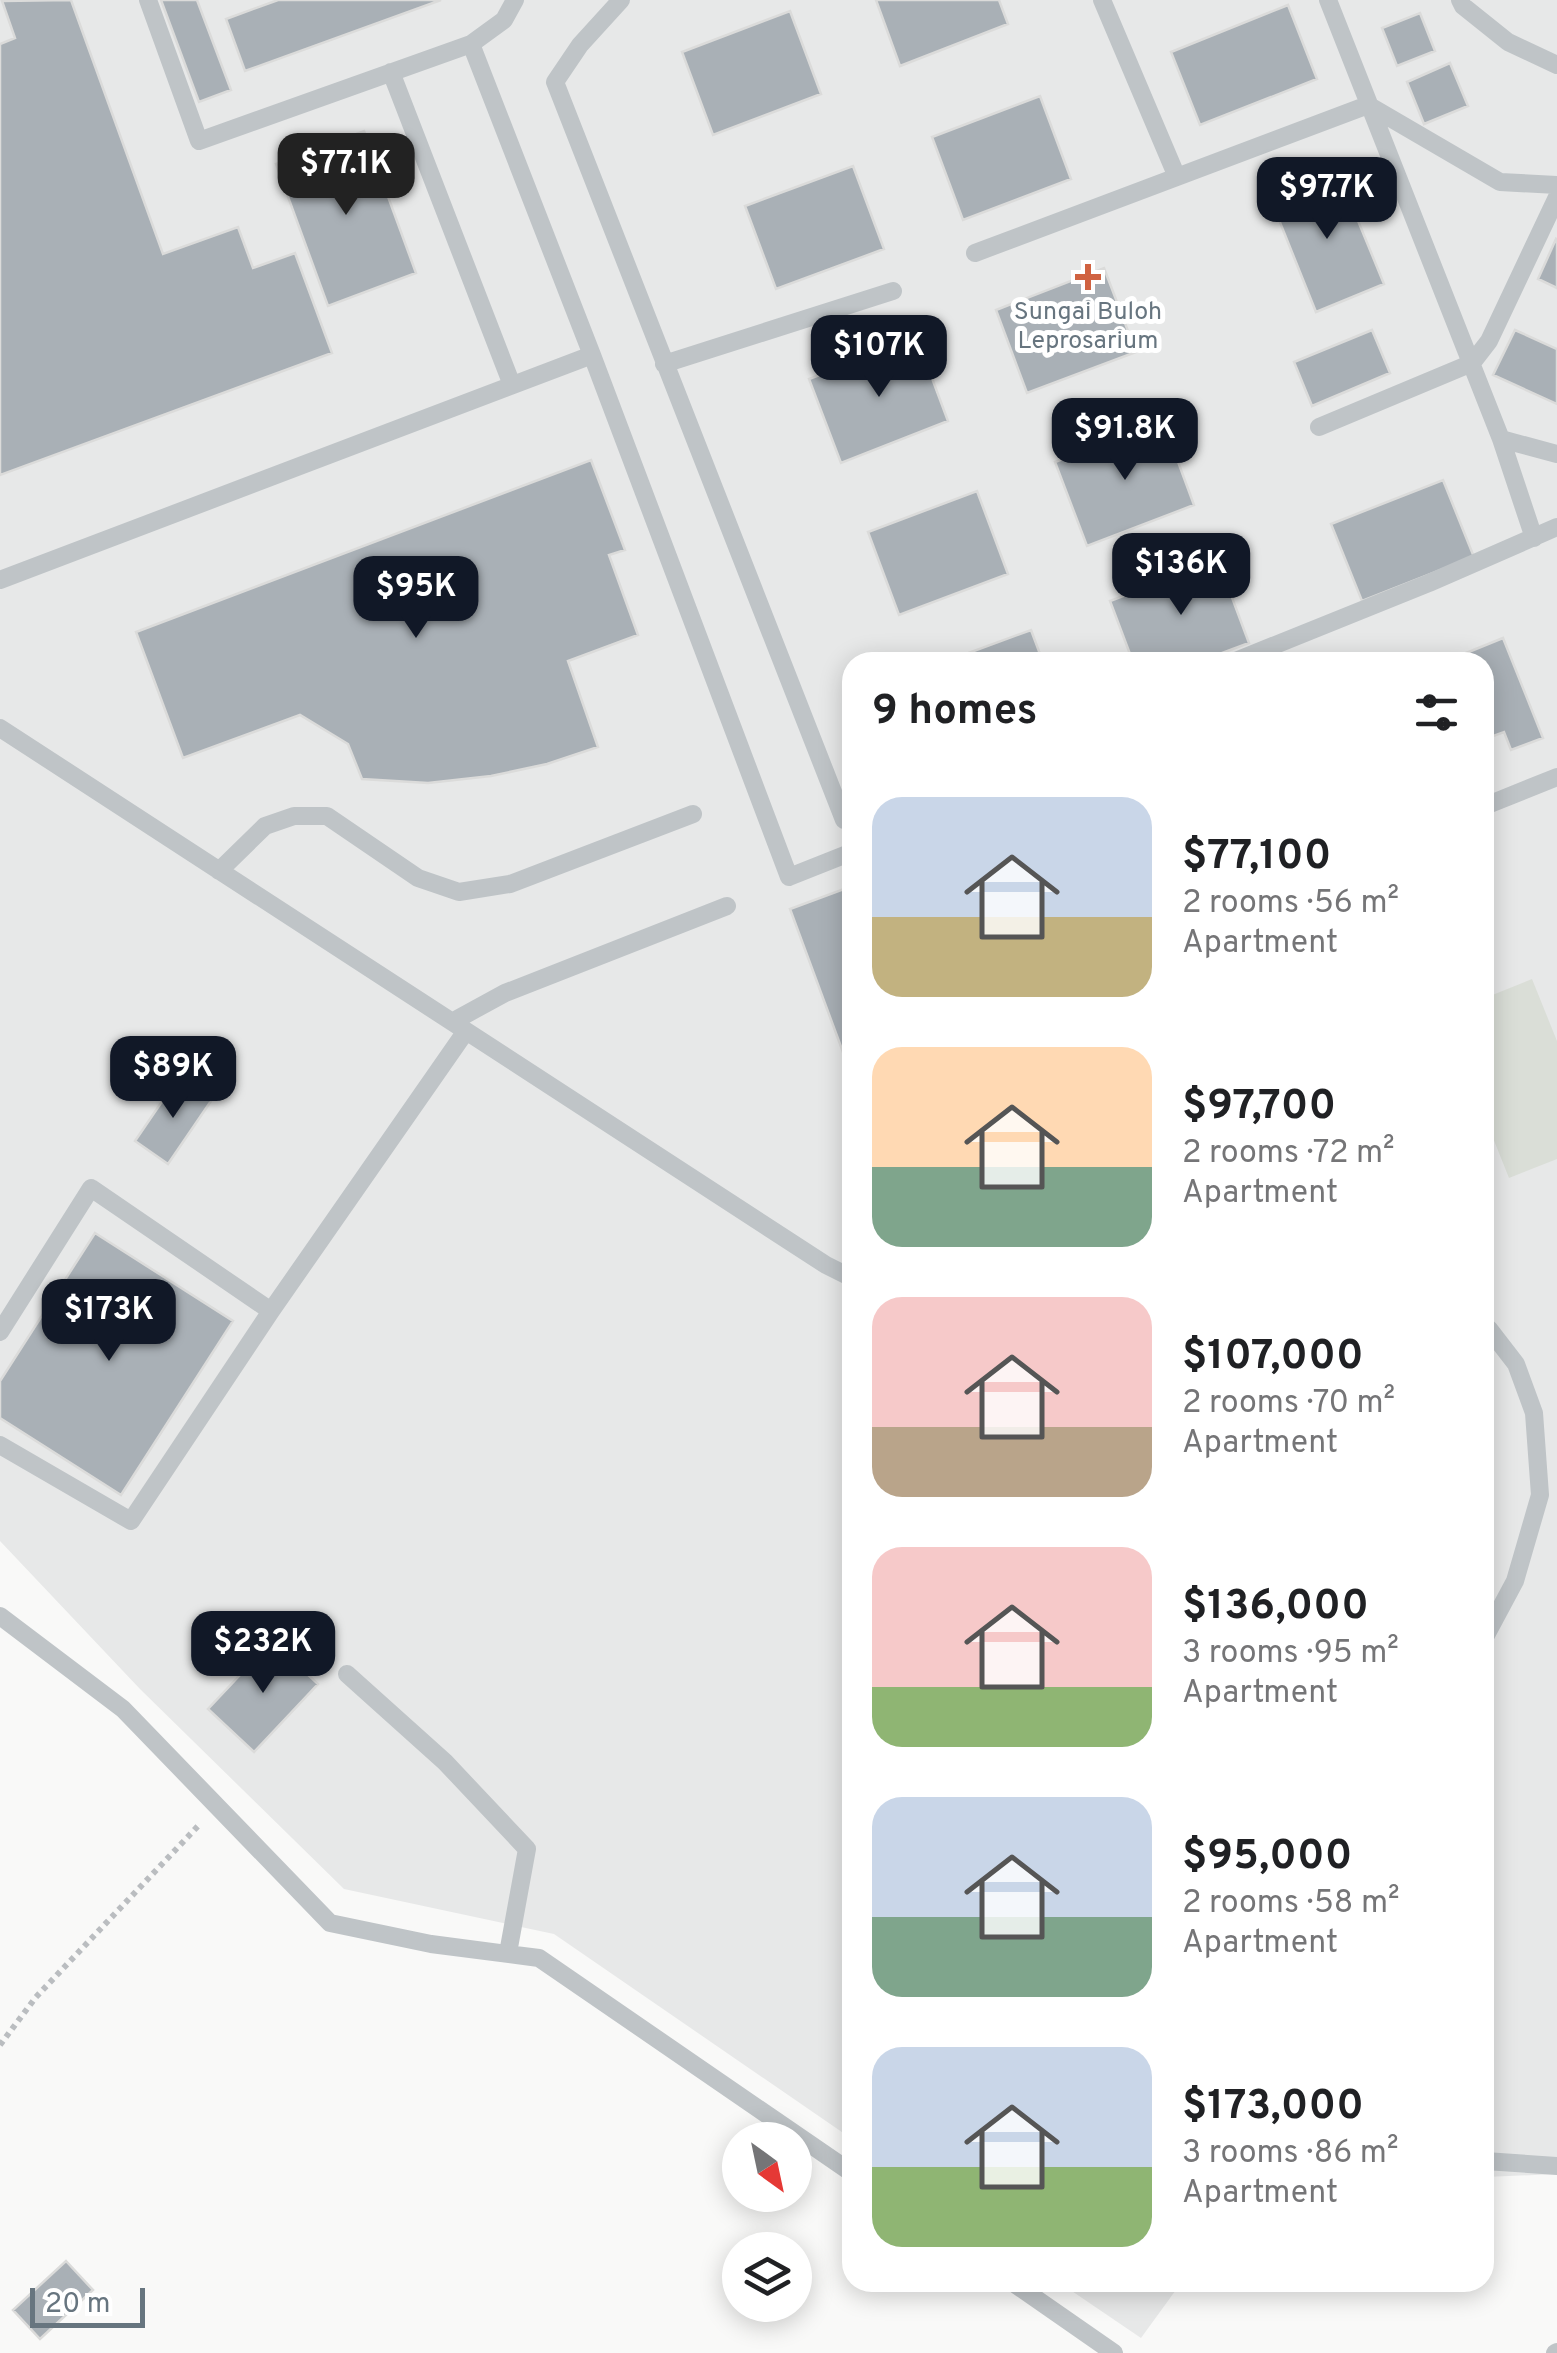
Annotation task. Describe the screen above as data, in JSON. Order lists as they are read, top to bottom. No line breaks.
{"places":{"health":["Sungai Buloh Leprosarium"]},"scale_bar":"20 m","north":"bottom right","page":{"price":["$77.1K","$97.7K","$107K","$91.8K","$136K","$95K","$89K","$173K","$232K"],"heading":"9 homes","list":[{"name":"$77,100","note":"2 rooms · 56 m² · Apartment"},{"name":"$97,700","note":"2 rooms · 72 m² · Apartment"},{"name":"$107,000","note":"2 rooms · 70 m² · Apartment"},{"name":"$136,000","note":"3 rooms · 95 m² · Apartment"},{"name":"$95,000","note":"2 rooms · 58 m² · Apartment"},{"name":"$173,000","note":"3 rooms · 86 m² · Apartment"}],"scale":"20 m"}}
